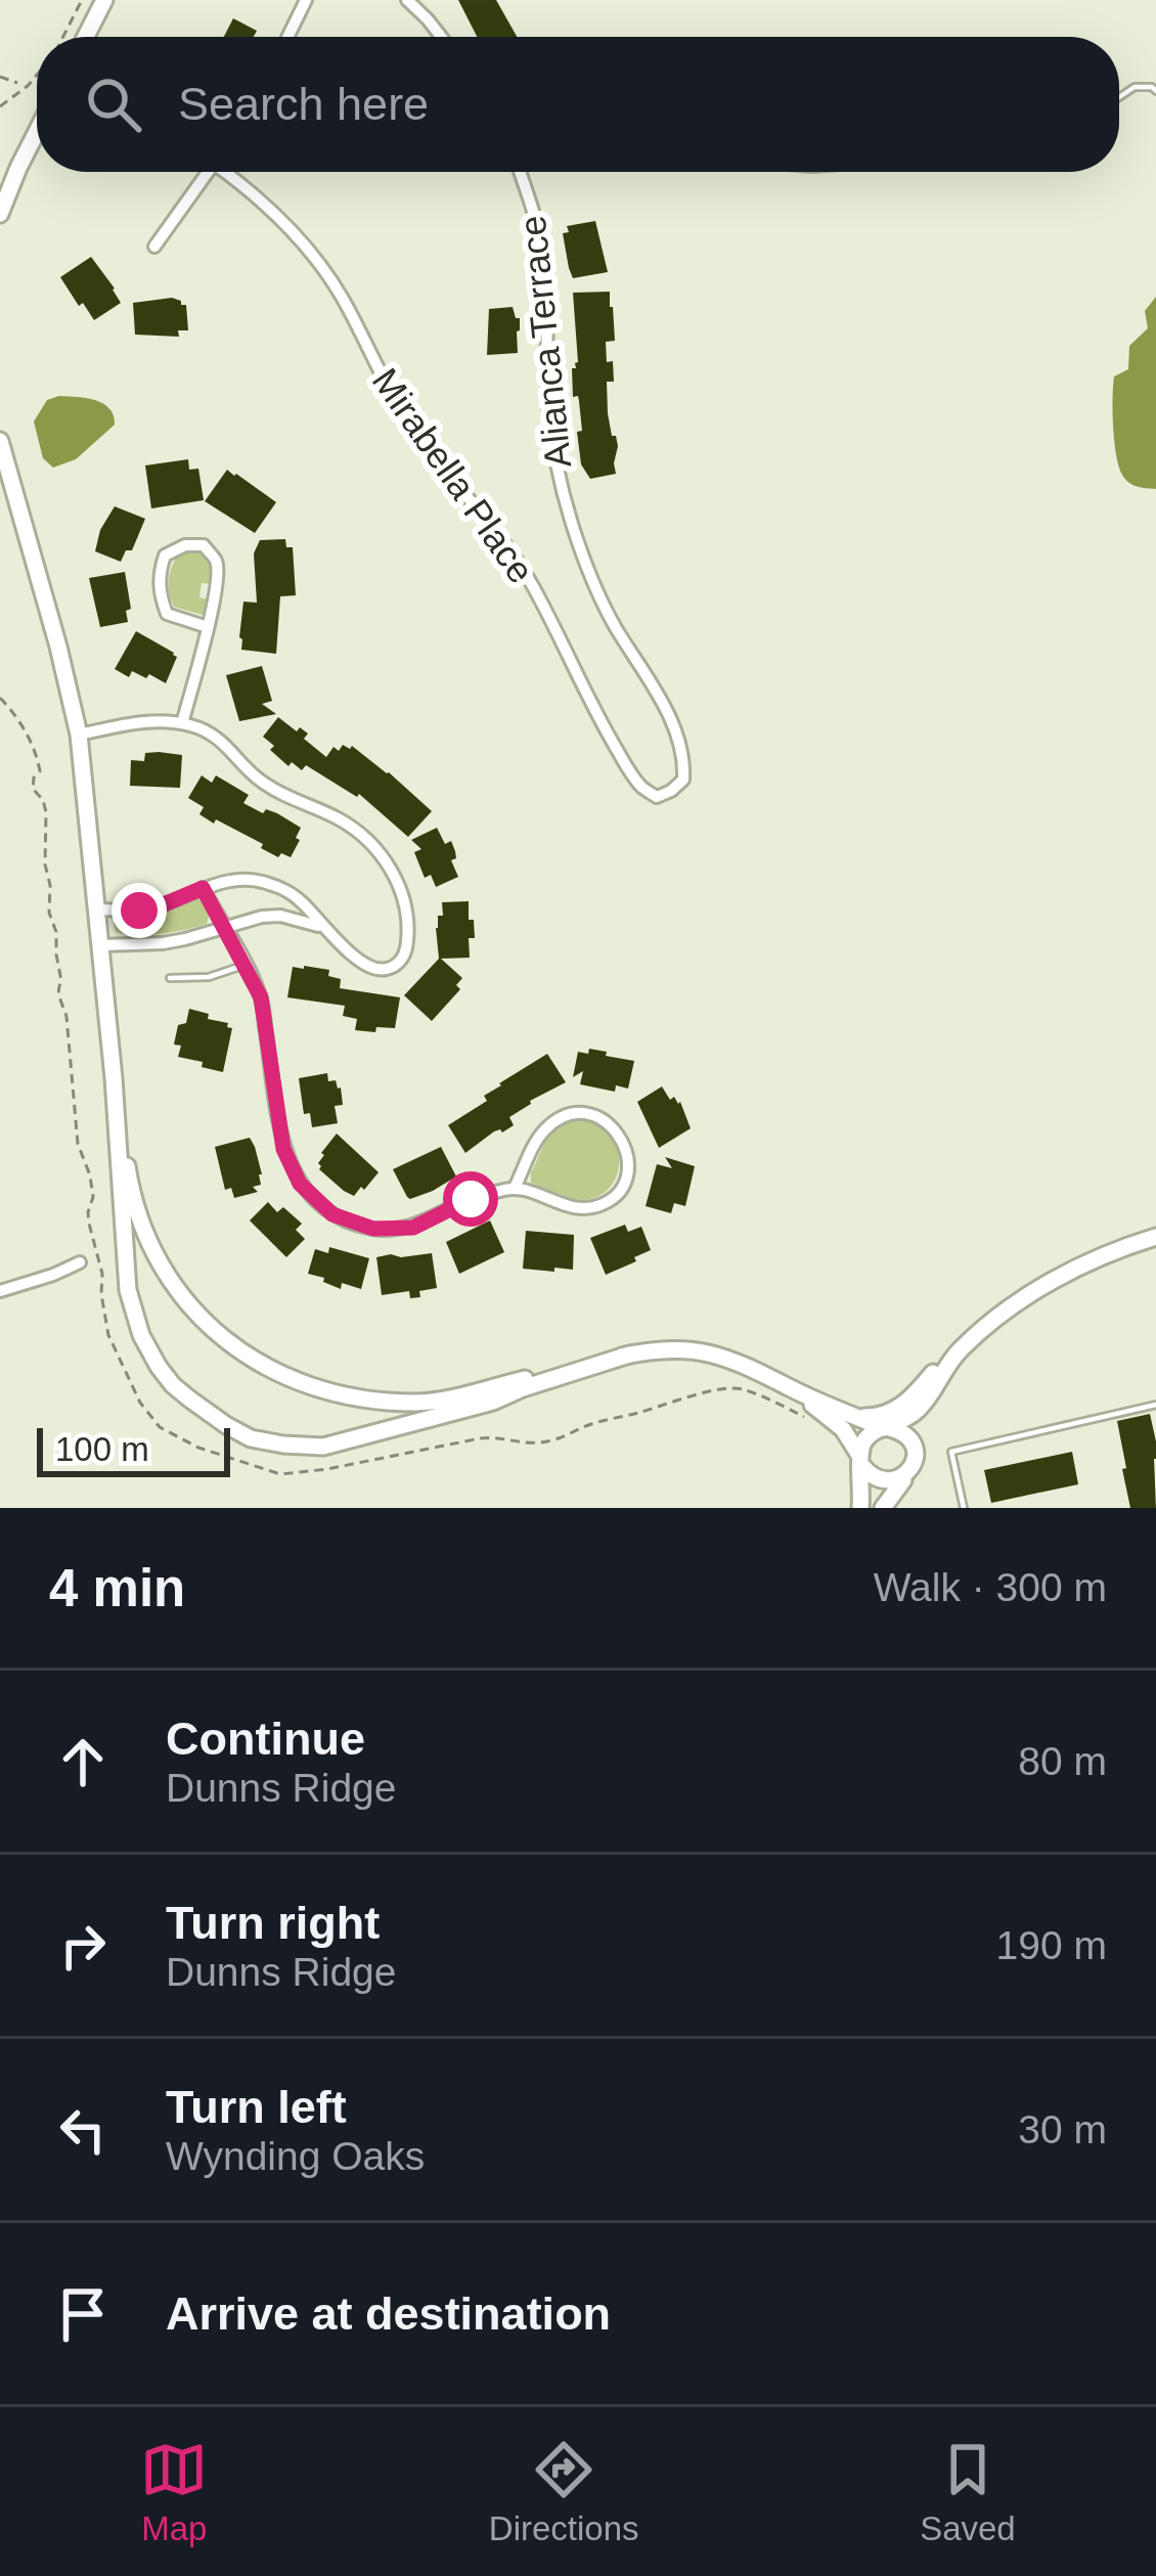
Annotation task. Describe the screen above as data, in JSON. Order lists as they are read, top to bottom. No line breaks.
{"streets":{"street":["Alianca Terrace","Mirabella Place"]},"crossings":[["Alianca Terrace","Mirabella Place"]],"scale_bar":"100 m","page":{"search":"Search here","scale":"100 m","heading":["4 min","Walk · 300 m"],"list":[["Continue","Dunns Ridge","80 m"],["Turn right","Dunns Ridge","190 m"],["Turn left","Wynding Oaks","30 m"],"Arrive at destination"],"nav":["Map","Directions","Saved"]}}
